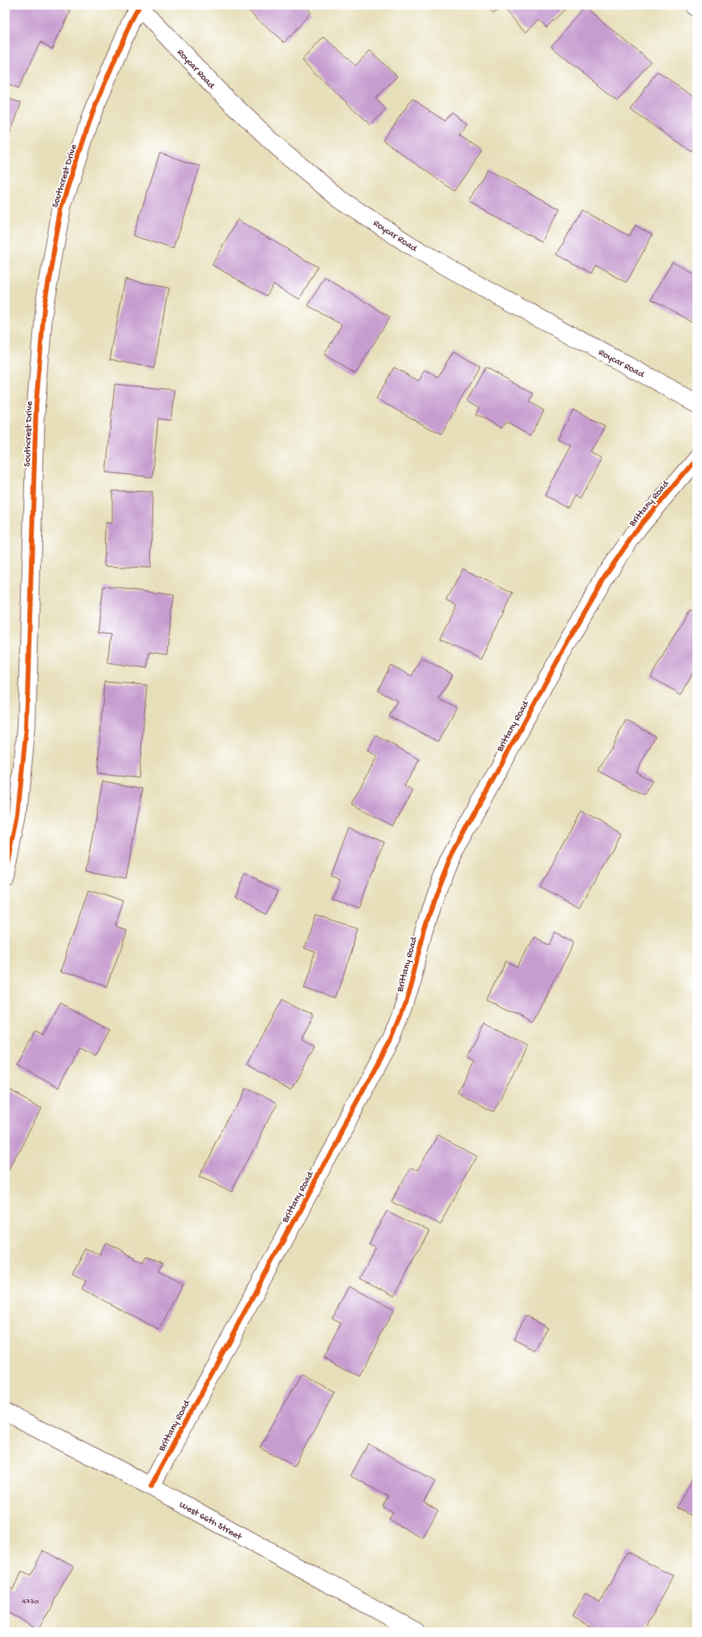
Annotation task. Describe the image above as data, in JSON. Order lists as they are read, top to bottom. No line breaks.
{"streets":{"street":["Roycar Road","Southcrest Drive","Brittany Road","West 66th Street"]},"crossings":[["Roycar Road","Southcrest Drive"],["Brittany Road","West 66th Street"]],"house_numbers":["4730"]}
